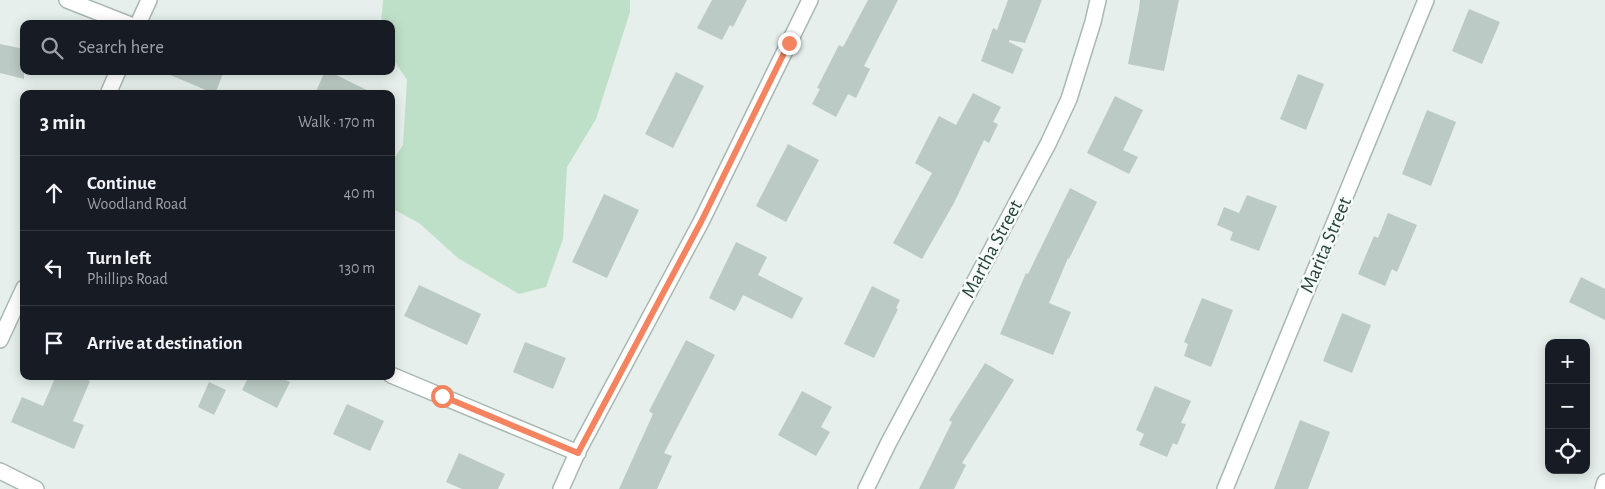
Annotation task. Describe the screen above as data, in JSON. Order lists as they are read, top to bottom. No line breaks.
{"streets":{"street":["Marita Street","Martha Street"]},"page":{"search":"Search here","heading":["3 min","Walk · 170 m"],"list":[["Continue","Woodland Road","40 m"],["Turn left","Phillips Road","130 m"],"Arrive at destination"],"map_buttons":["+","−"]}}
